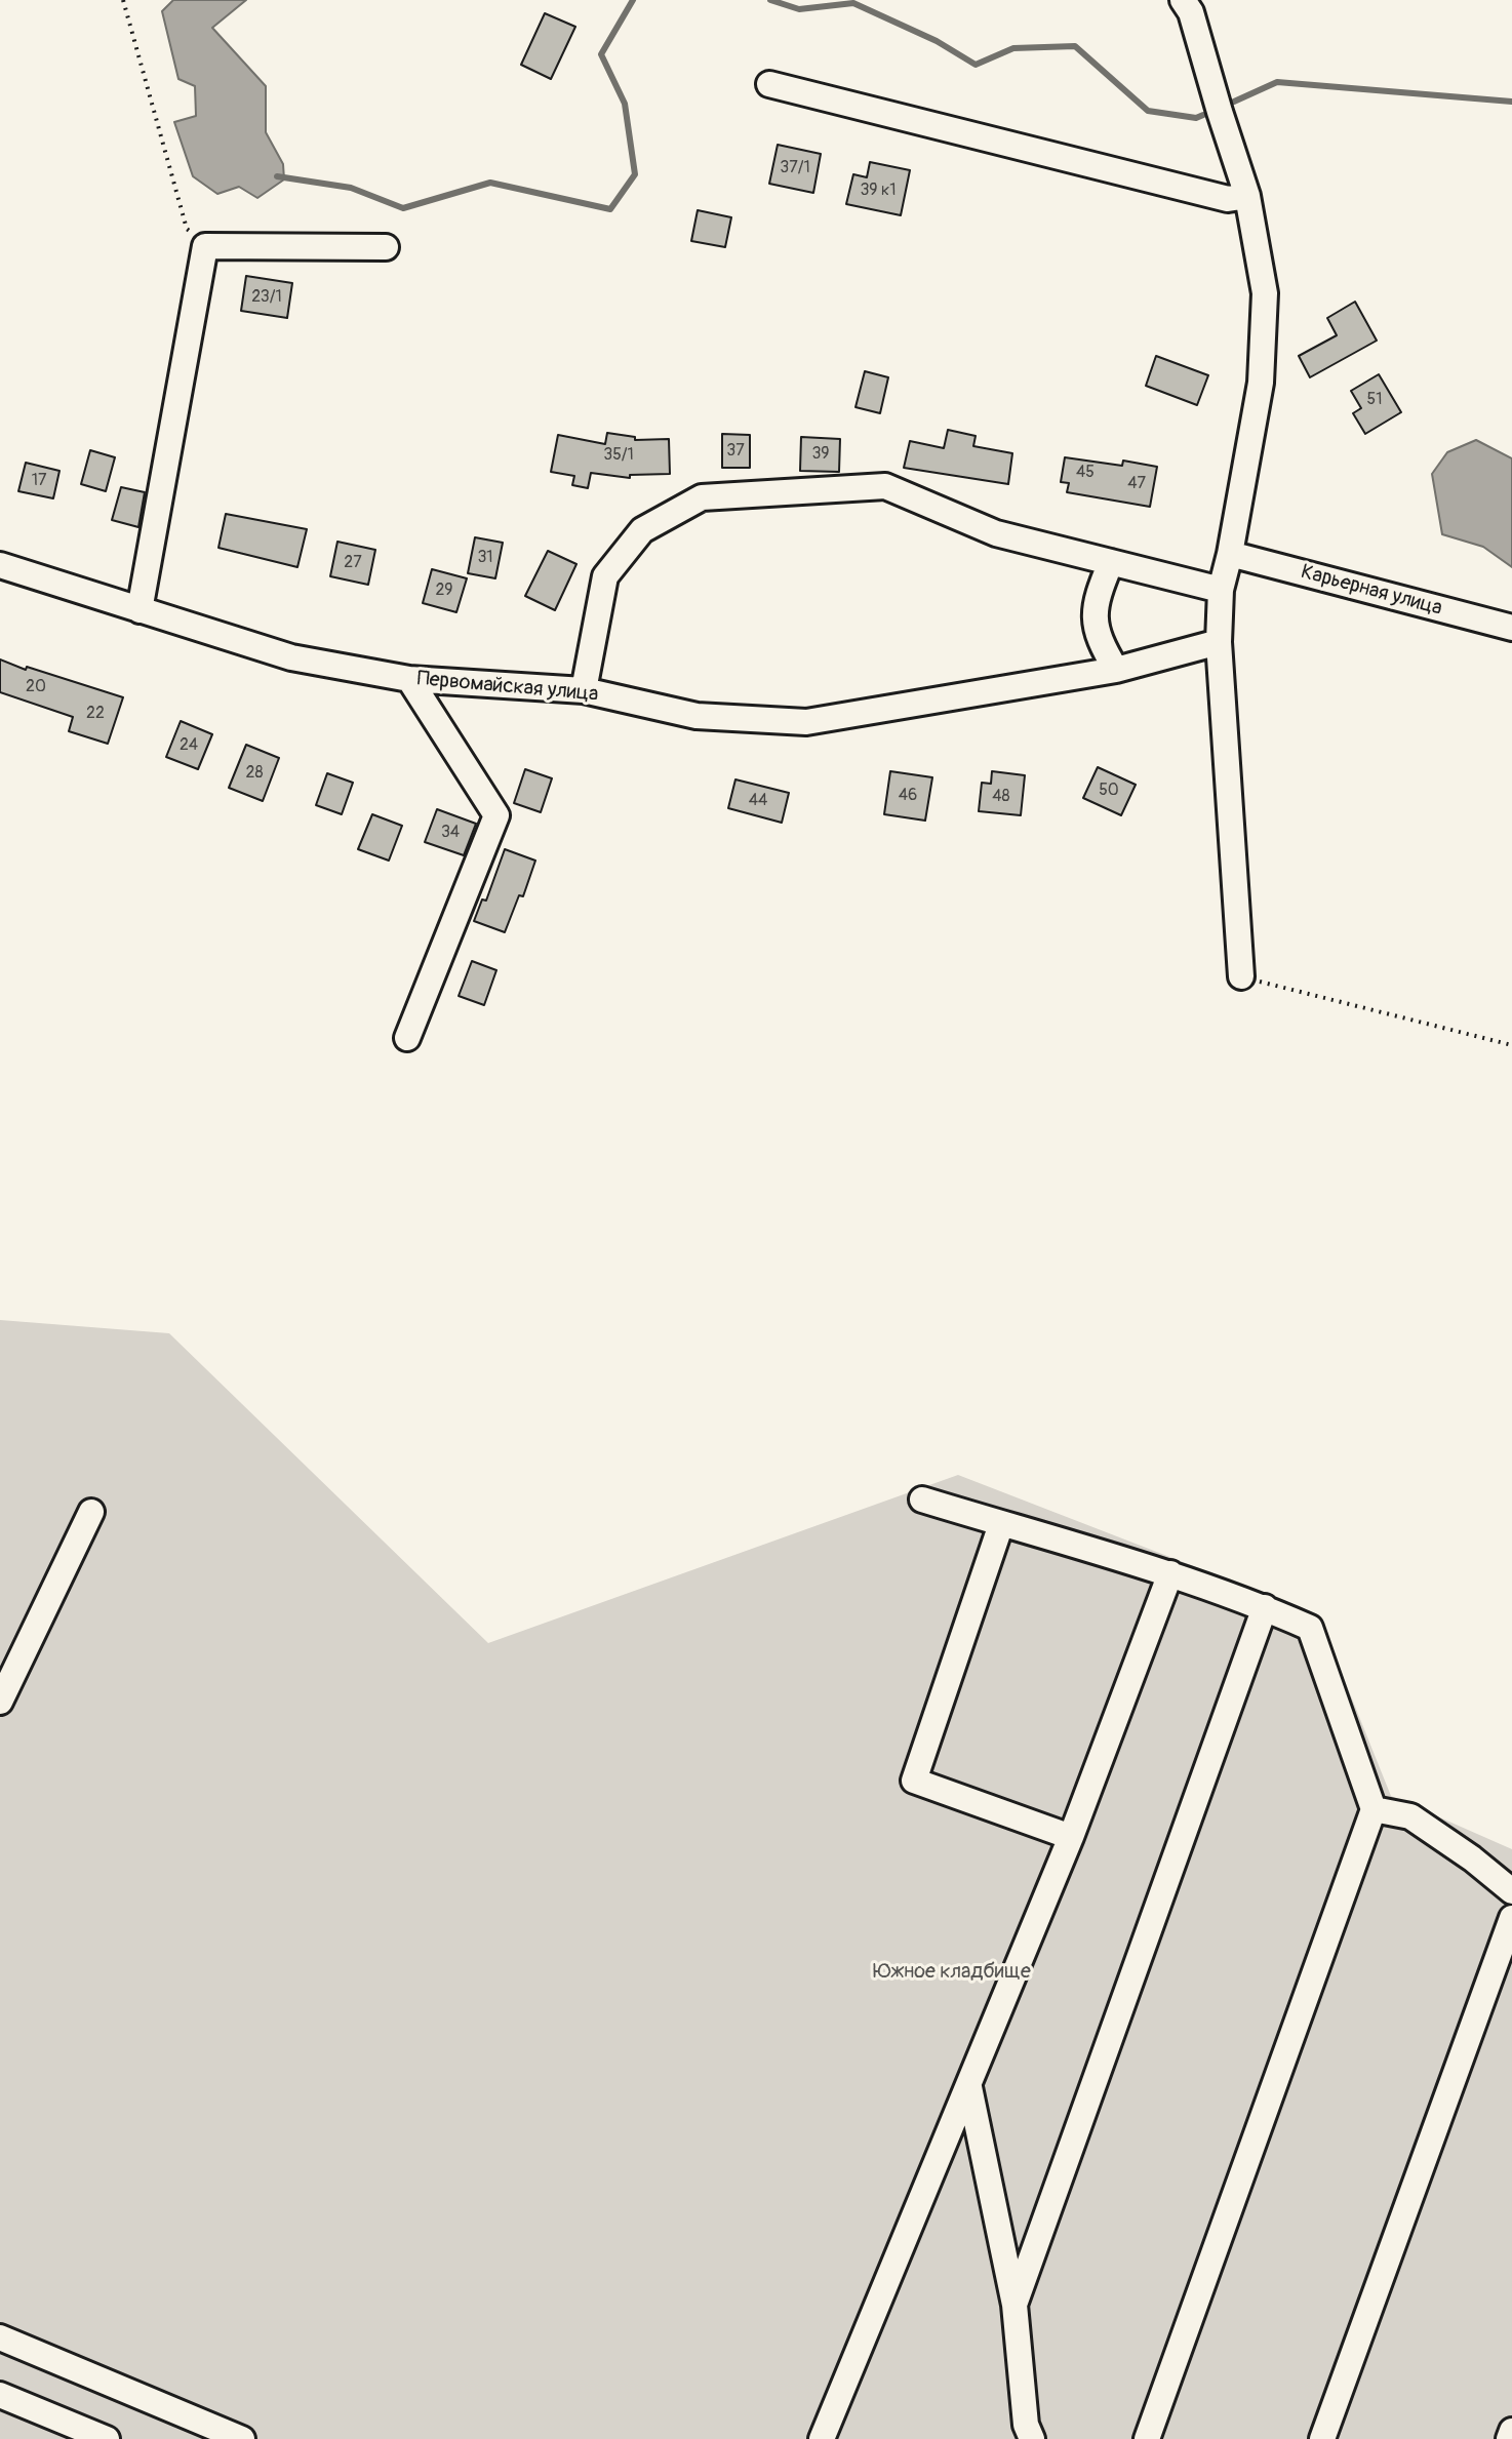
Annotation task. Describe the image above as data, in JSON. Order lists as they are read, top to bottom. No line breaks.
{"streets":{"street":["Карьерная улица","Первомайская улица"]},"parks":["Южное кладбище"],"house_numbers":["37/1","39 к1","23/1","51","37","39","35/1","45","17","47","31","27","29","20","22","24","28","50","46","48","44","34"]}
